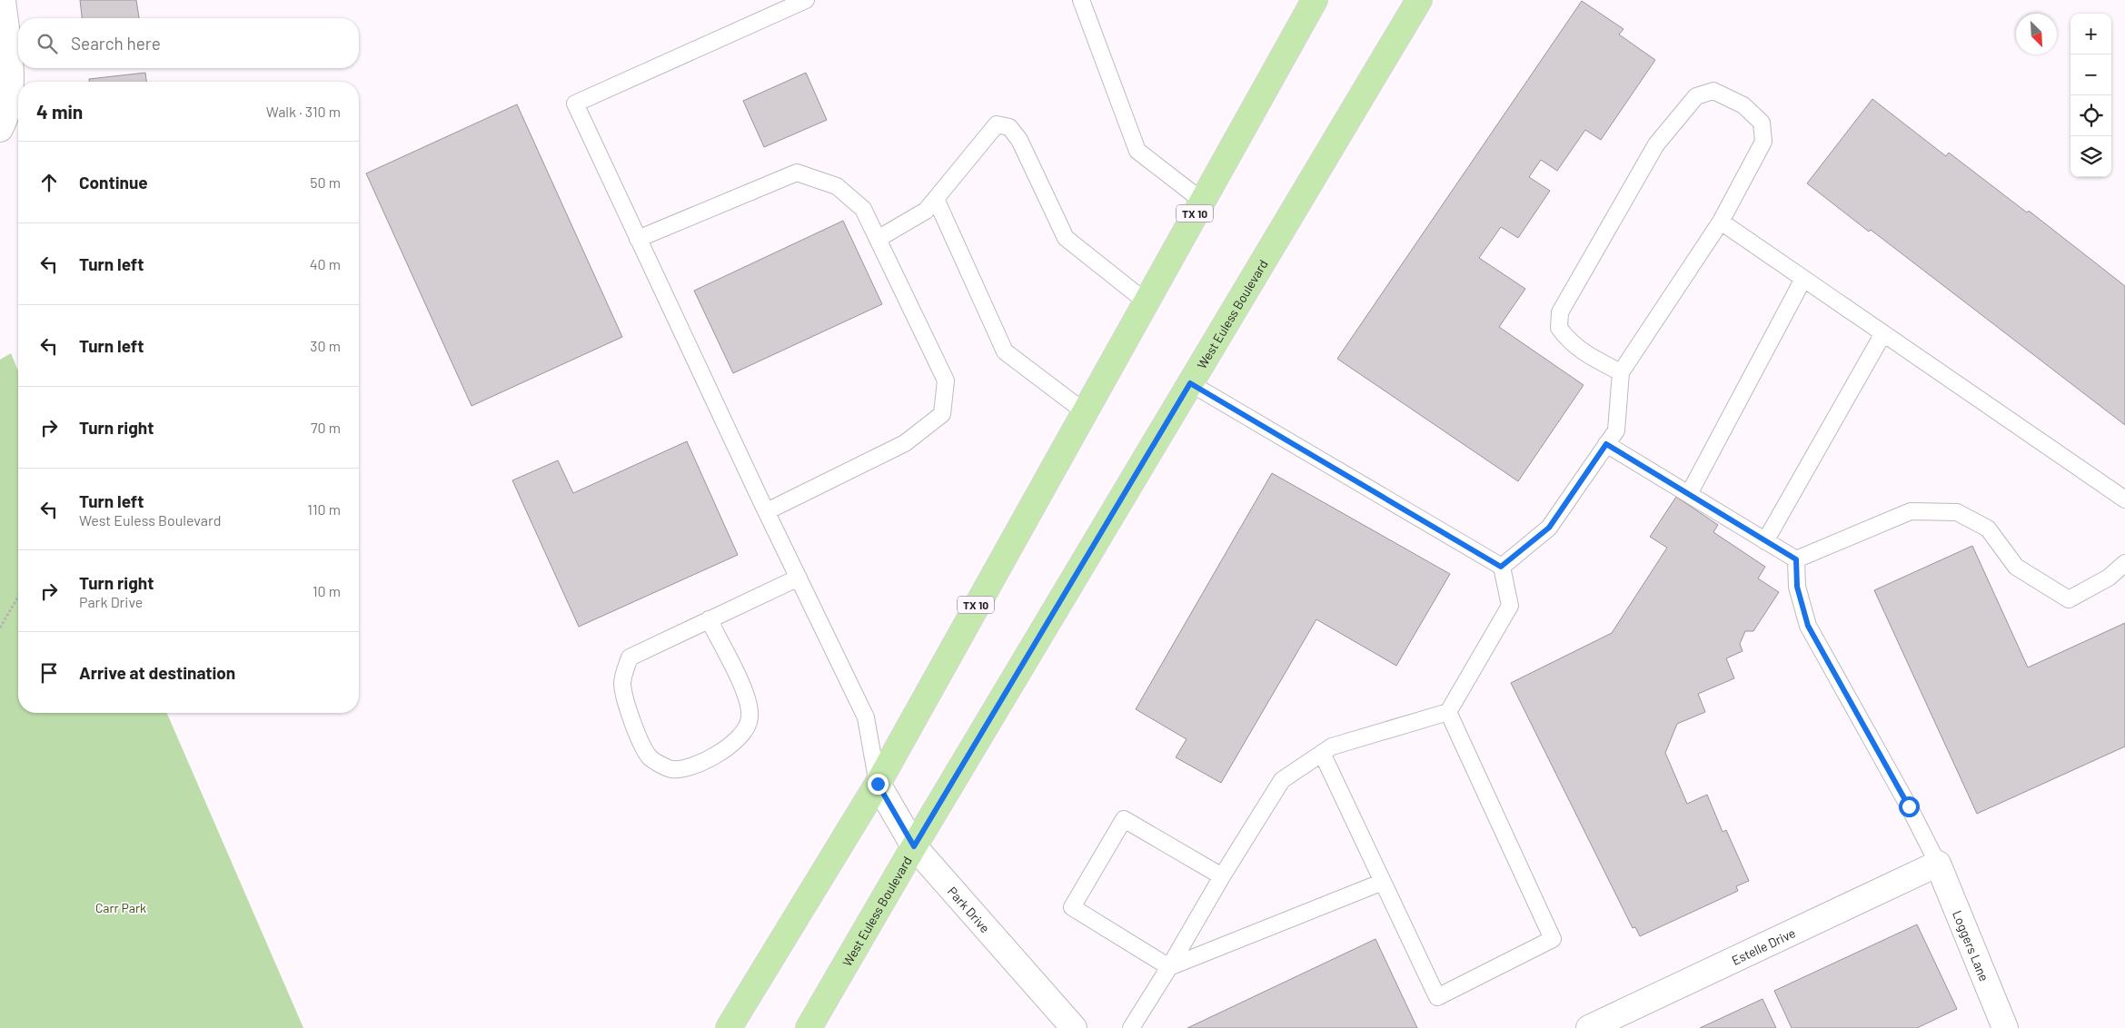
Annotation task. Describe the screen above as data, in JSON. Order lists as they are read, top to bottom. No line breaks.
{"streets":{"main road":["TX 10","West Euless Boulevard"],"street":["Park Drive","Estelle Drive","Loggers Lane"]},"crossings":[["TX 10","Park Drive"],["West Euless Boulevard","Park Drive"],["Estelle Drive","Loggers Lane"]],"parks":["Carr Park"],"north":"bottom right","page":{"map_buttons":["+","−"],"search":"Search here","heading":["4 min","Walk · 310 m"],"list":[["Continue","50 m"],["Turn left","40 m"],["Turn left","30 m"],["Turn right","70 m"],["Turn left","West Euless Boulevard","110 m"],["Turn right","Park Drive","10 m"],"Arrive at destination"]}}
